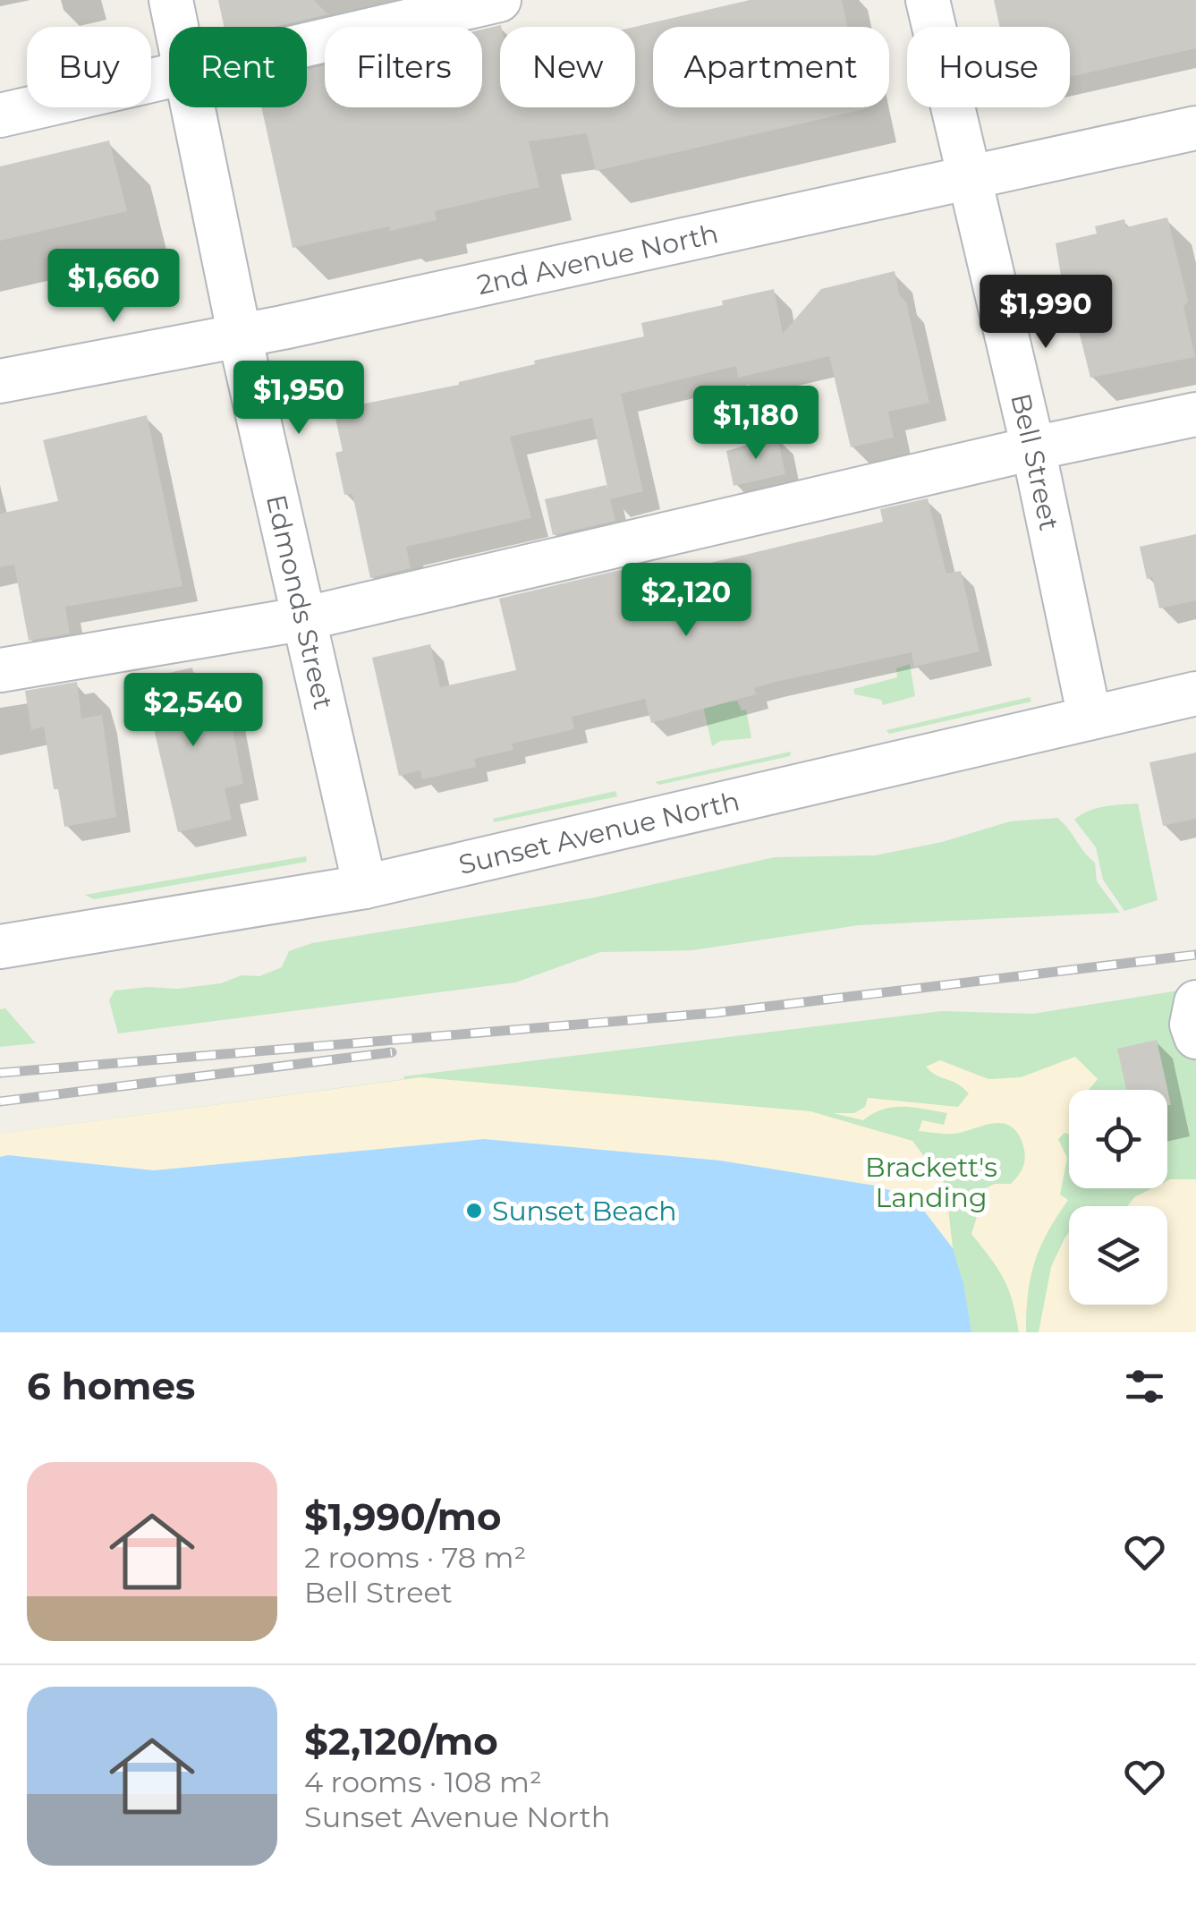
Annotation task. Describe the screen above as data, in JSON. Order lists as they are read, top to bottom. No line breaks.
{"streets":{"street":["2nd Avenue North","Bell Street","Edmonds Street","Sunset Avenue North"]},"crossings":[["2nd Avenue North","Bell Street"],["2nd Avenue North","Edmonds Street"],["Bell Street","Sunset Avenue North"],["Edmonds Street","Sunset Avenue North"]],"parks":["Brackett's Landing"],"places":["Sunset Beach"],"page":{"chip":["Buy","Rent","Filters","New","Apartment","House"],"price":["$1,660","$1,990","$1,950","$1,180","$2,120","$2,540"],"heading":"6 homes","list":[{"name":"$1,990/mo","note":"2 rooms · 78 m² · Bell Street"},{"name":"$2,120/mo","note":"4 rooms · 108 m² · Sunset Avenue North"}]}}
